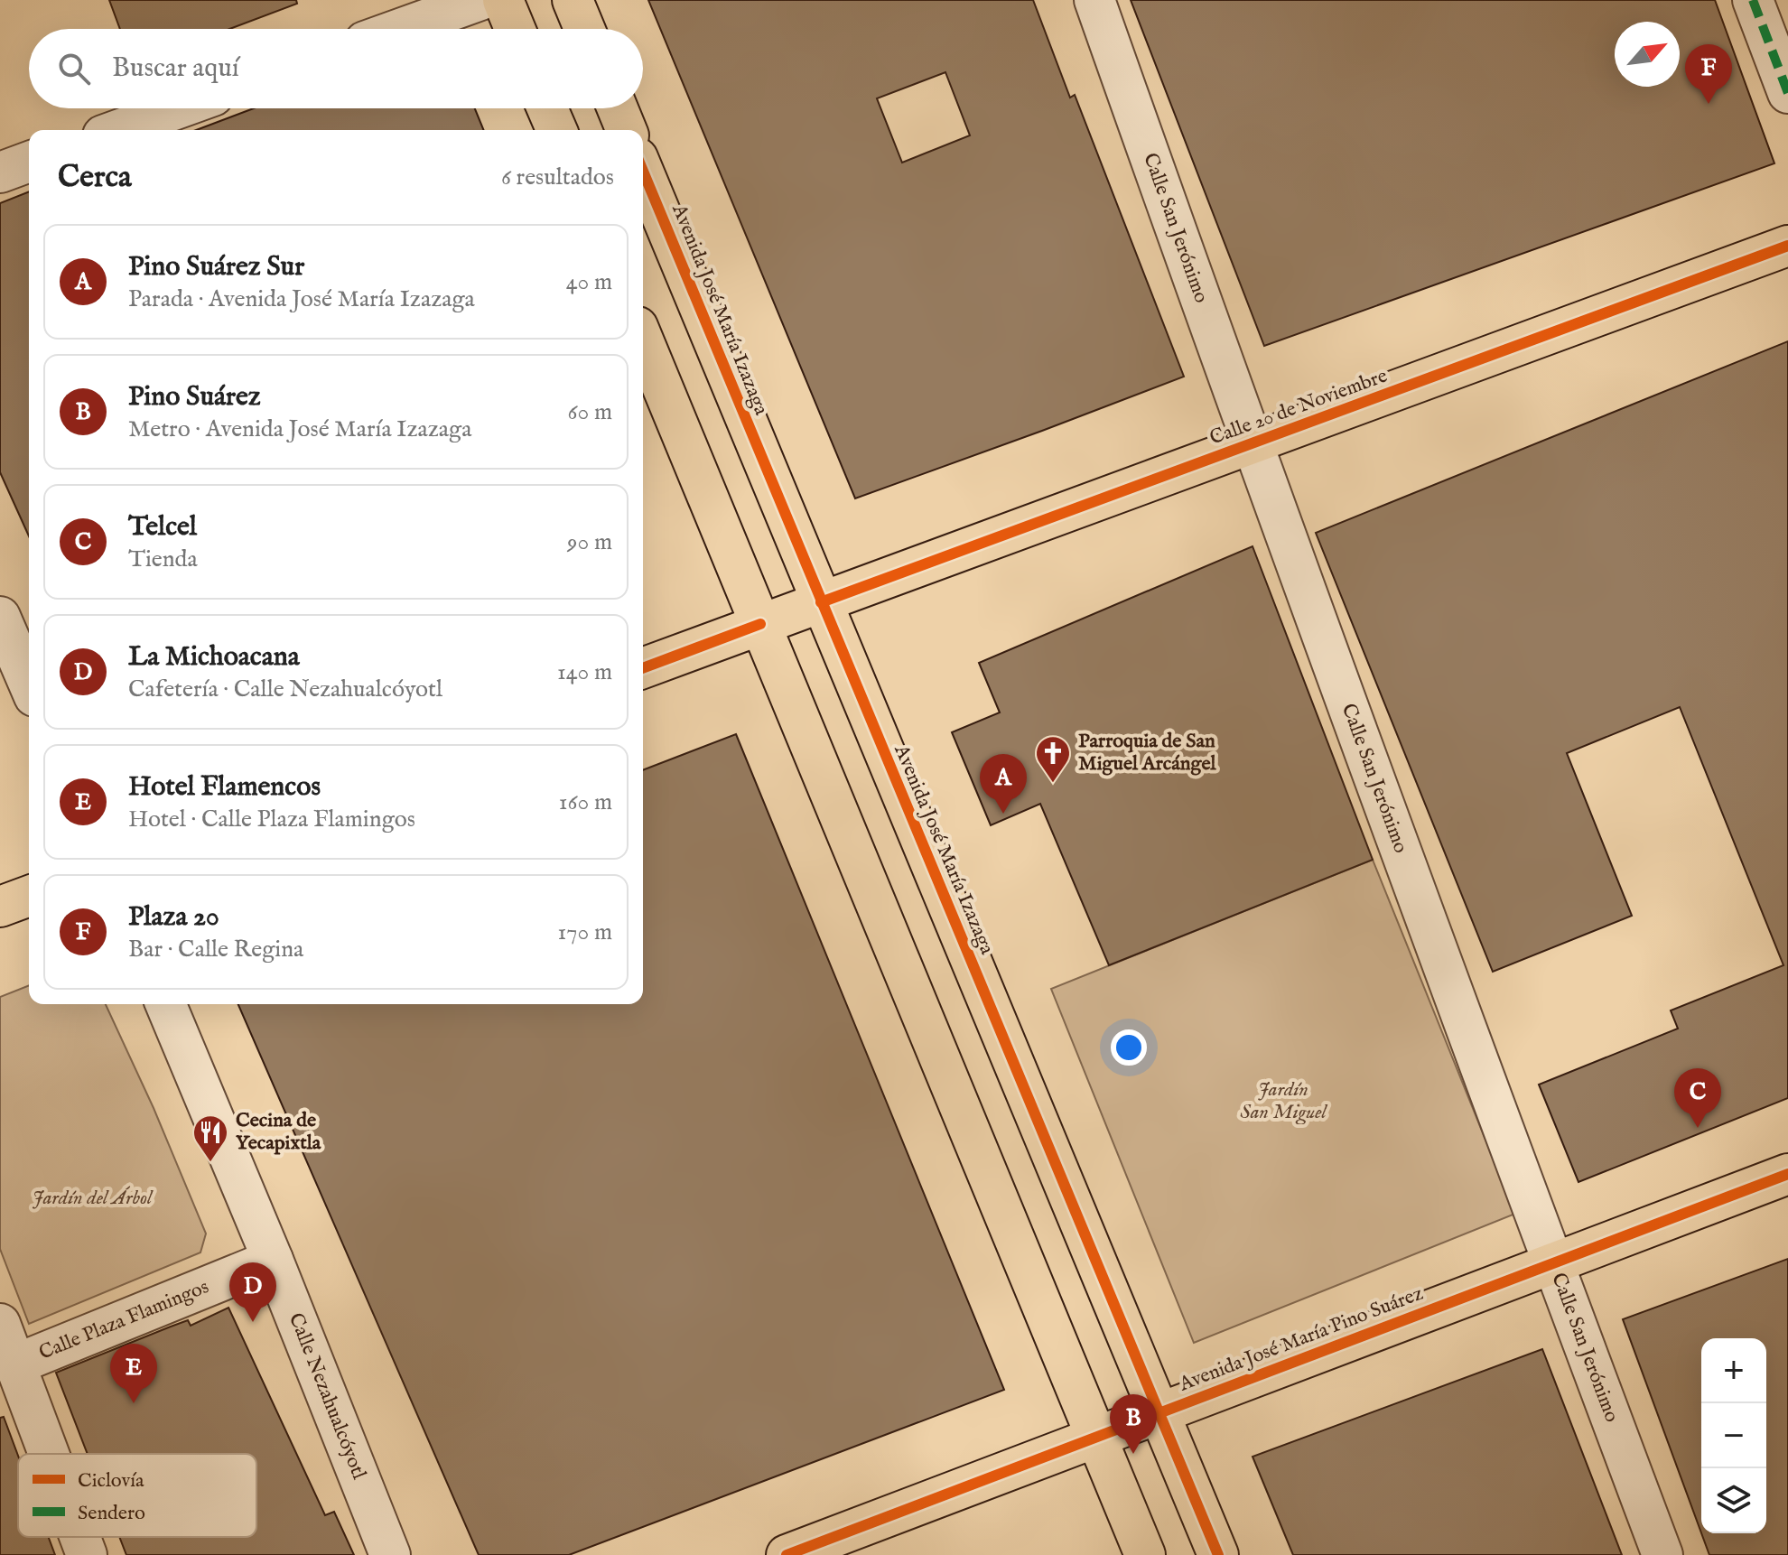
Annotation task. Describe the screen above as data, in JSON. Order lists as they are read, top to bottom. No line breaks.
{"streets":{"main road":["Avenida José María Izazaga","Calle 20 de Noviembre","Avenida José María Pino Suárez"],"street":["Calle San Jerónimo","Calle Plaza Flamingos","Calle Nezahualcóyotl"]},"crossings":[["Calle San Jerónimo","Calle 20 de Noviembre"],["Calle San Jerónimo","Avenida José María Pino Suárez"],["Avenida José María Izazaga","Calle 20 de Noviembre"],["Avenida José María Izazaga","Avenida José María Pino Suárez"],["Calle Plaza Flamingos","Calle Nezahualcóyotl"]],"parks":["Jardín San Miguel","Jardín del Árbol"],"places":{"church":["Parroquia de San Miguel Arcángel"],"restaurant":["Cecina de Yecapixtla"]},"legend":["Ciclovía","Sendero"],"north":"top right","page":{"search":"Buscar aquí","pins":["F","A","C","D","E","B"],"heading":["Cerca","6 resultados"],"list":[{"mark":"A","name":"Pino Suárez Sur","note":"Parada · Avenida José María Izazaga","value":"40 m"},{"mark":"B","name":"Pino Suárez","note":"Metro · Avenida José María Izazaga","value":"60 m"},{"mark":"C","name":"Telcel","note":"Tienda","value":"90 m"},{"mark":"D","name":"La Michoacana","note":"Cafetería · Calle Nezahualcóyotl","value":"140 m"},{"mark":"E","name":"Hotel Flamencos","note":"Hotel · Calle Plaza Flamingos","value":"160 m"},{"mark":"F","name":"Plaza 20","note":"Bar · Calle Regina","value":"170 m"}],"map_buttons":["+","−"]}}
